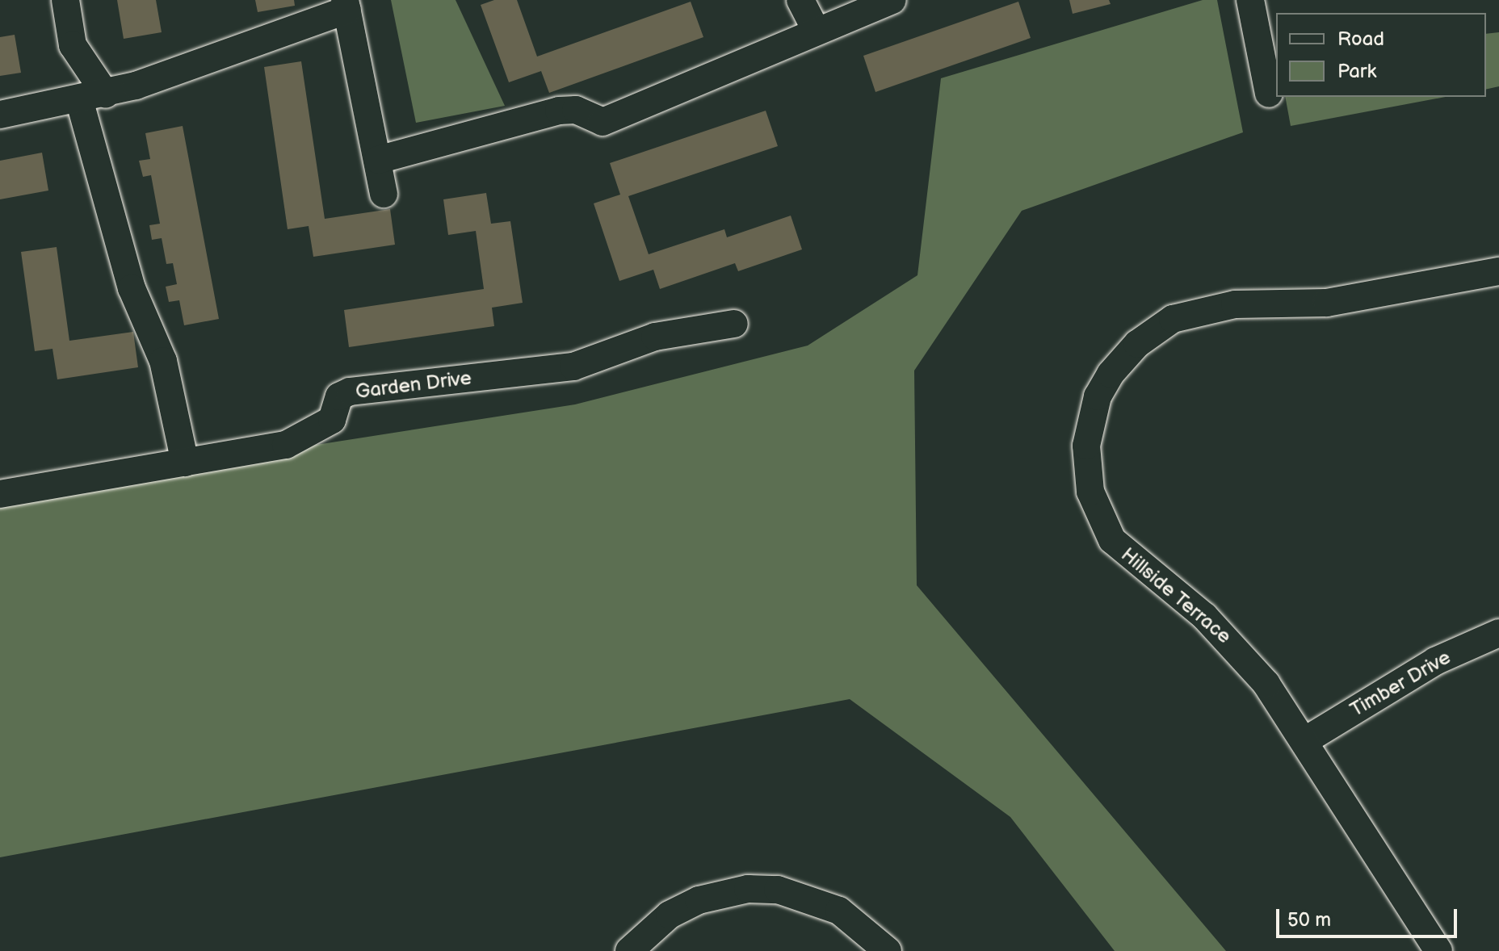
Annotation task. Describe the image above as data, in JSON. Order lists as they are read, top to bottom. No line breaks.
{"streets":{"street":["Garden Drive","Hillside Terrace","Timber Drive"]},"crossings":[["Hillside Terrace","Timber Drive"]],"legend":["Road","Park"],"scale_bar":"50 m"}
